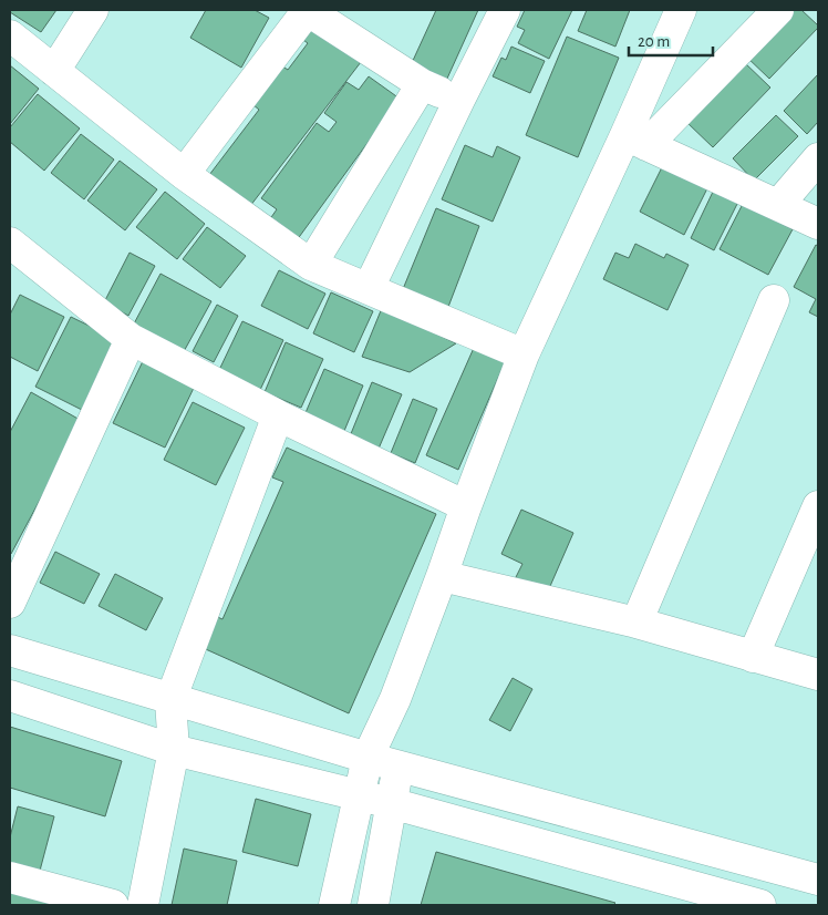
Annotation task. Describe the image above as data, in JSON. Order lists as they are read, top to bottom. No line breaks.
{"scale_bar":"20 m"}
